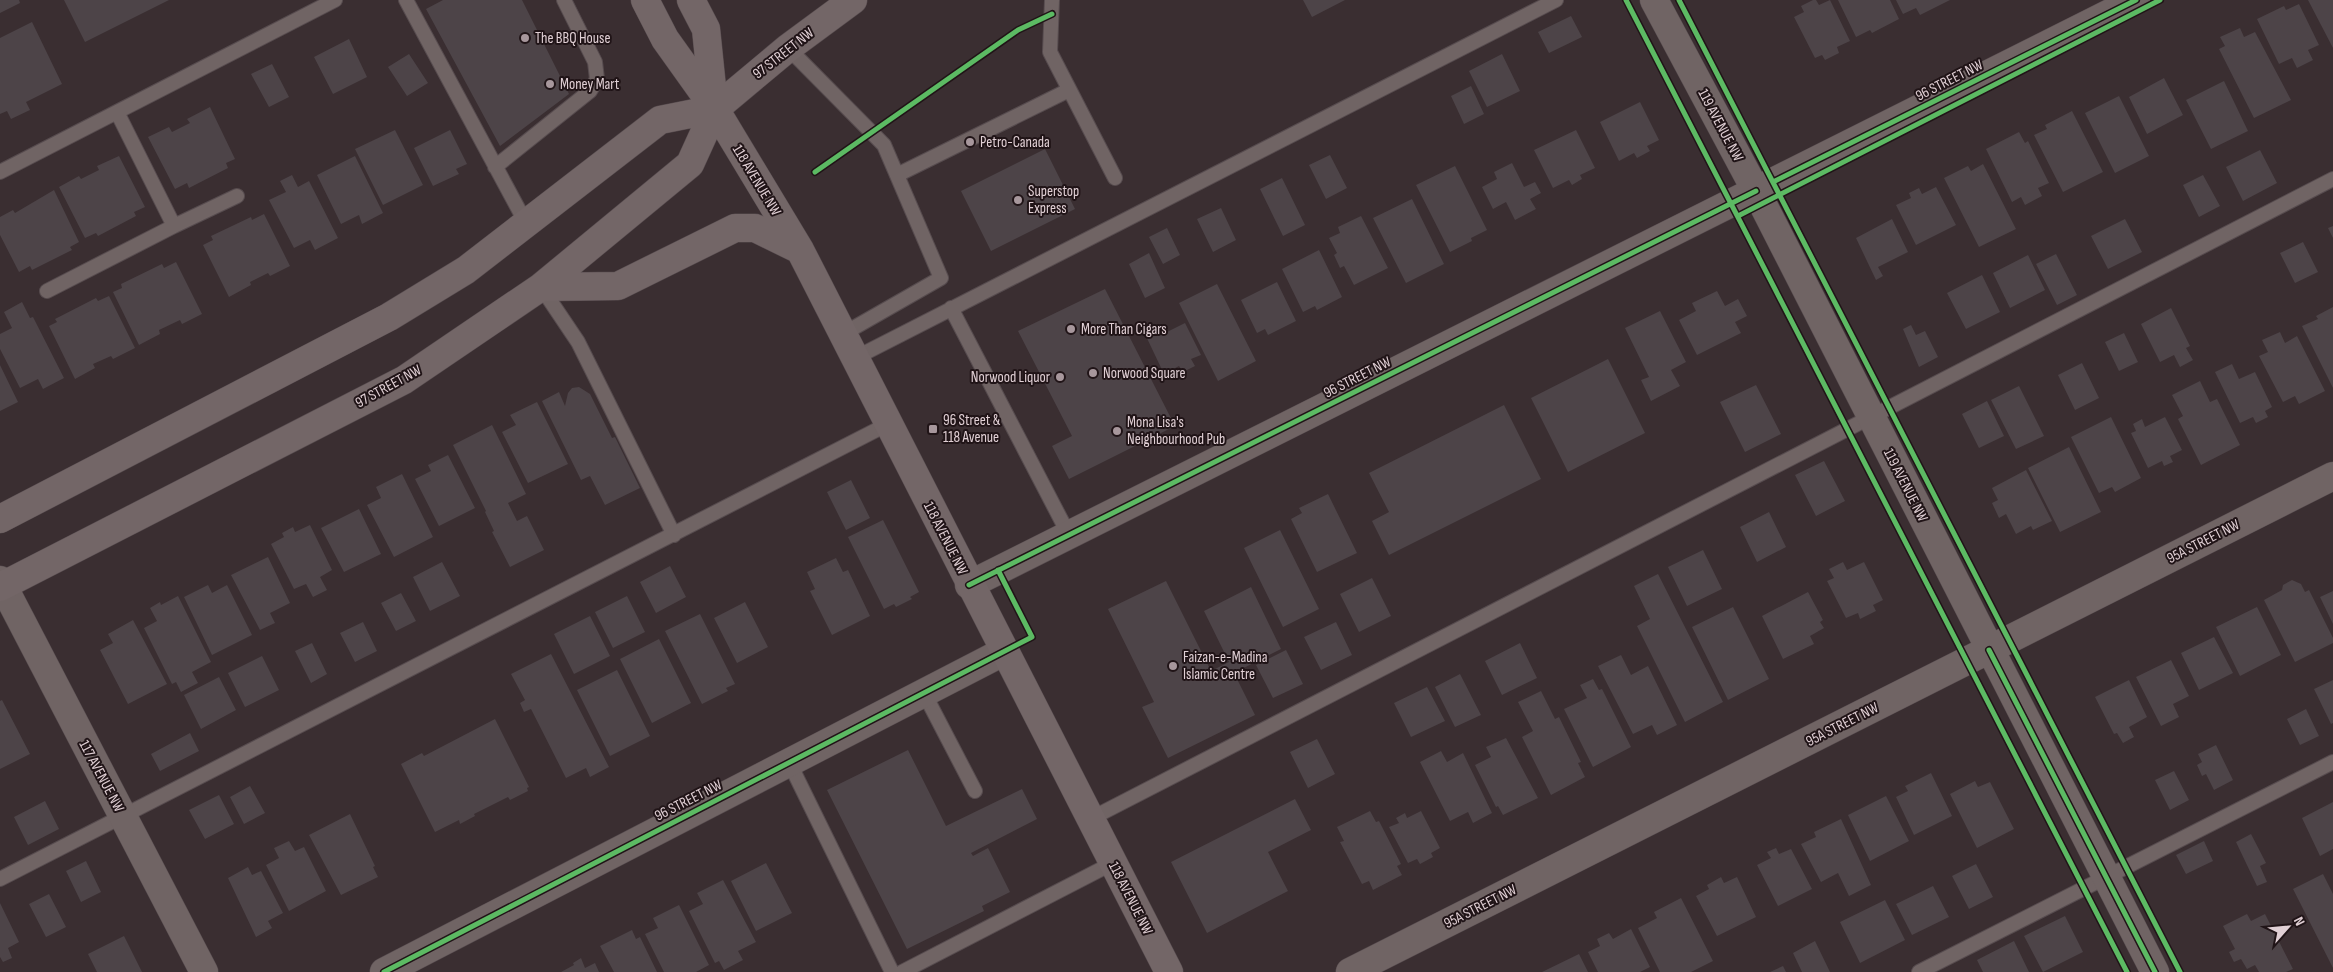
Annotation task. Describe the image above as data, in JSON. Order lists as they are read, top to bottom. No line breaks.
{"streets":{"main road":["97 STREET NW","118 AVENUE NW"],"street":["96 STREET NW","119 AVENUE NW","95A STREET NW","117 AVENUE NW"]},"crossings":[["97 STREET NW","118 AVENUE NW"],["97 STREET NW","117 AVENUE NW"],["96 STREET NW","119 AVENUE NW"],["96 STREET NW","118 AVENUE NW"],["119 AVENUE NW","95A STREET NW"]],"places":{"other":["The BBQ House","Money Mart","Petro-Canada","Superstop Express","More Than Cigars","Norwood Square","Norwood Liquor","Mona Lisa's Neighbourhood Pub","Faizan-e-Madina Islamic Centre"],"transit":["96 Street & 118 Avenue"]},"north":"top right"}
